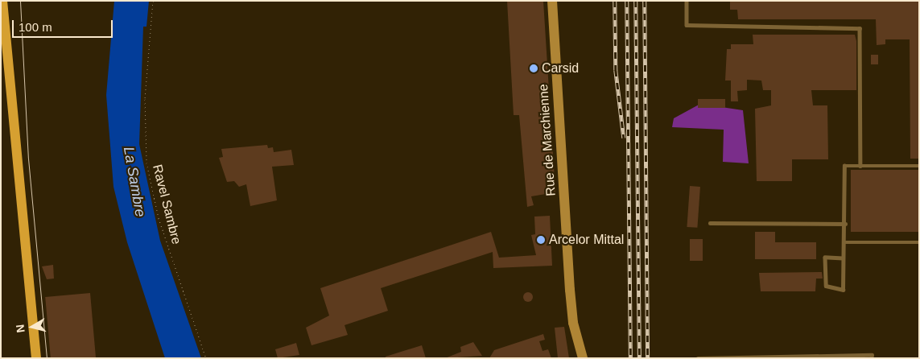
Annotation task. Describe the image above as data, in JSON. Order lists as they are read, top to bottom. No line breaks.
{"streets":{"main road":["Rue de Marchienne"],"path":["Ravel Sambre"]},"water":["La Sambre"],"places":["Carsid","Arcelor Mittal"],"scale_bar":"100 m","north":"left"}
